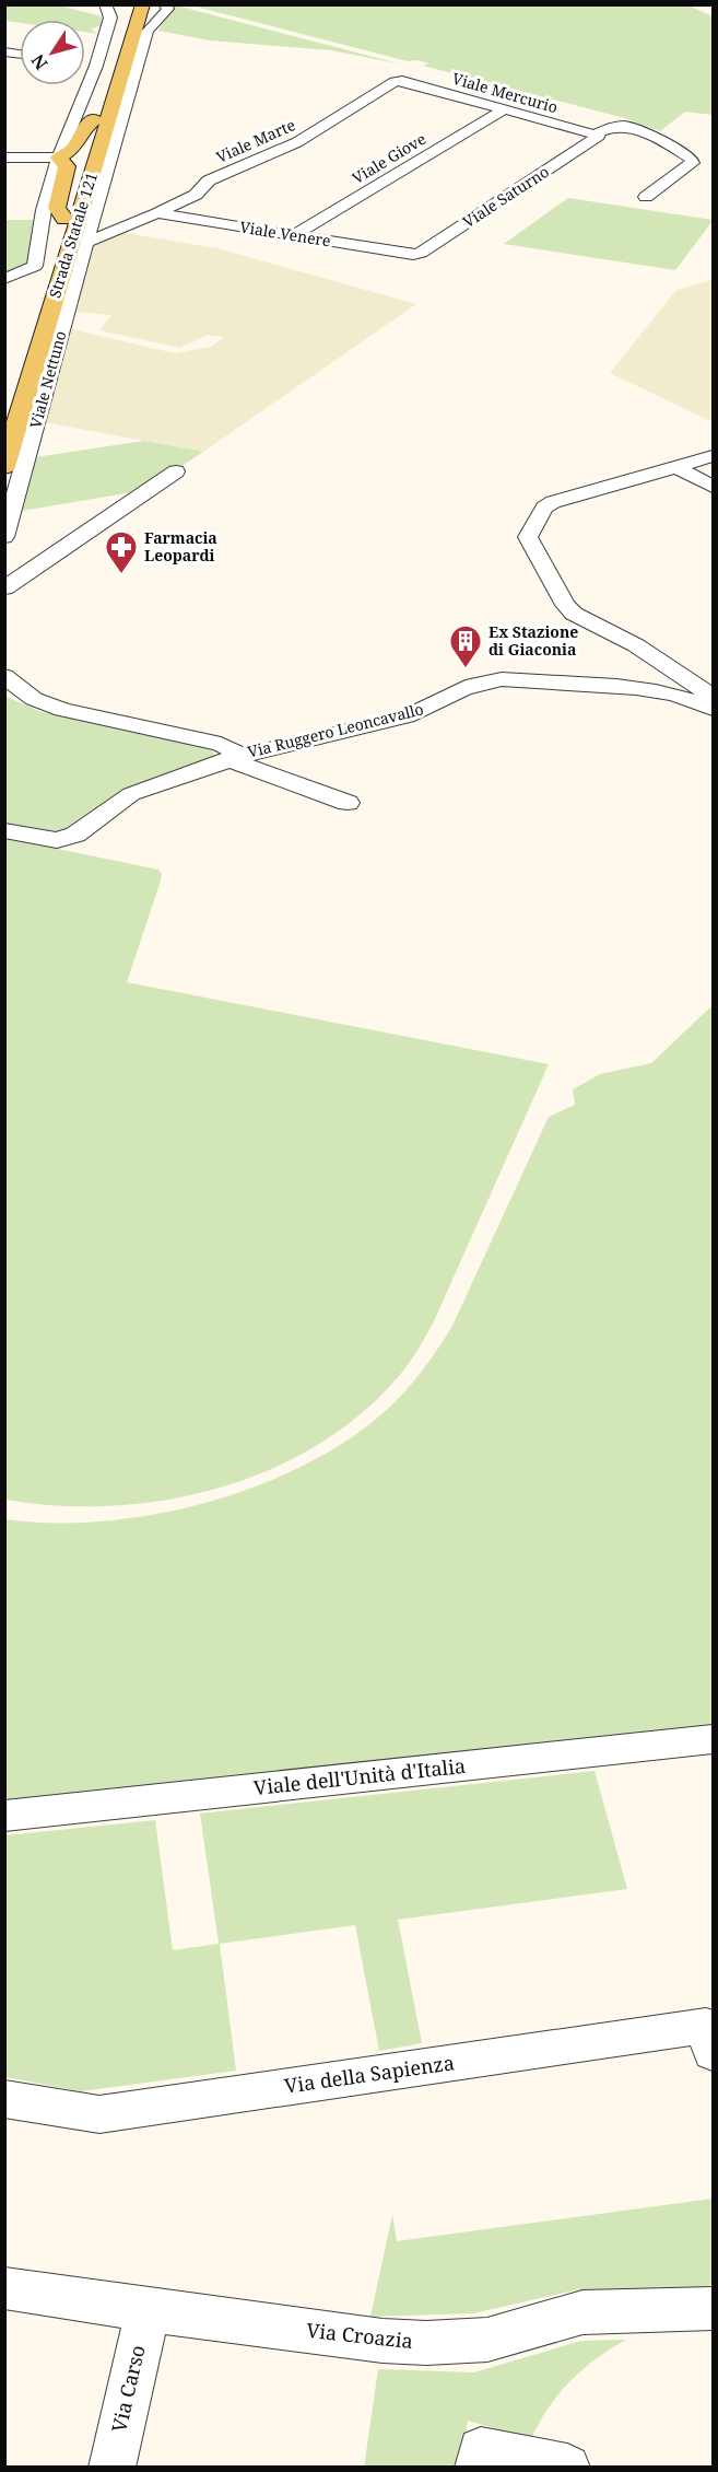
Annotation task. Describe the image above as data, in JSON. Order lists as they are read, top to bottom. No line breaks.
{"streets":{"main road":["Strada Statale 121"],"street":["Viale Mercurio","Viale Marte","Viale Giove","Viale Saturno","Viale Venere","Viale Nettuno","Via Ruggero Leoncavallo","Viale dell'Unità d'Italia","Via della Sapienza","Via Croazia","Via Carso"]},"crossings":[["Viale Mercurio","Viale Marte"],["Viale Mercurio","Viale Giove"],["Viale Mercurio","Viale Saturno"],["Viale Marte","Viale Venere"],["Viale Marte","Viale Nettuno"],["Viale Giove","Viale Venere"],["Viale Saturno","Viale Venere"],["Via Croazia","Via Carso"]],"places":{"pharmacy":["Farmacia Leopardi"],"building":["Ex Stazione di Giaconia"]},"north":"bottom left"}
